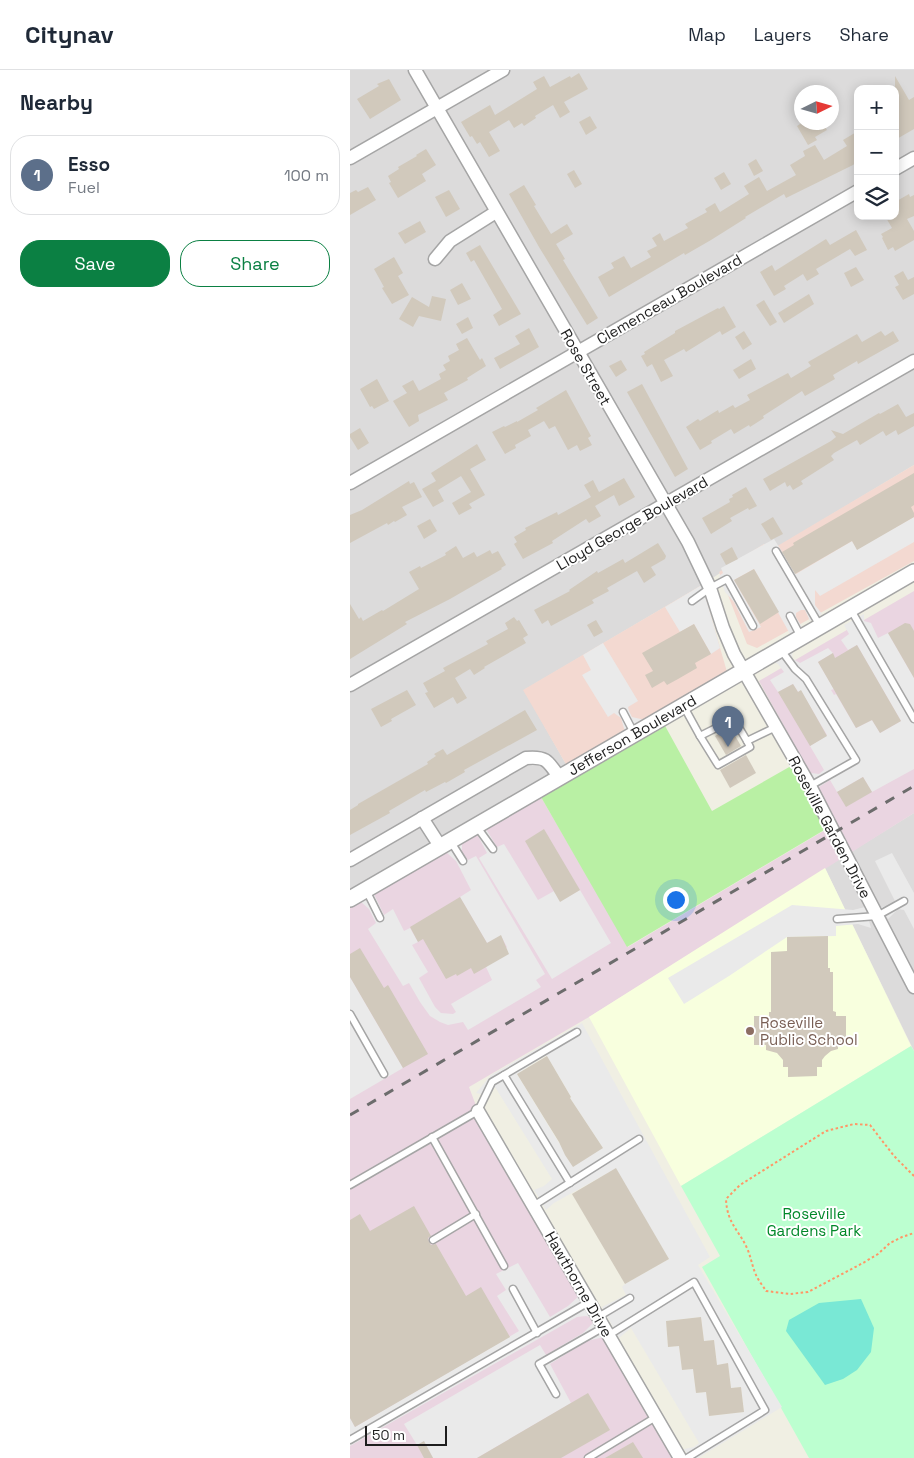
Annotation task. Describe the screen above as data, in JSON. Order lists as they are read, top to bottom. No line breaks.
{"streets":{"street":["Clemenceau Boulevard","Rose Street","Lloyd George Boulevard","Jefferson Boulevard","Roseville Garden Drive","Hawthorne Drive"]},"crossings":[["Clemenceau Boulevard","Rose Street"],["Rose Street","Lloyd George Boulevard"],["Rose Street","Jefferson Boulevard"],["Rose Street","Roseville Garden Drive"],["Jefferson Boulevard","Roseville Garden Drive"]],"parks":["Roseville Gardens Park"],"places":["Roseville Public School"],"scale_bar":"50 m","north":"right","page":{"header":"Citynav","nav":["Map","Layers","Share"],"heading":"Nearby","map_buttons":["+","−"],"list":[{"mark":"1","name":"Esso","note":"Fuel","value":"100 m"}],"buttons":["Save","Share"],"pins":"1","scale":"50 m"}}
